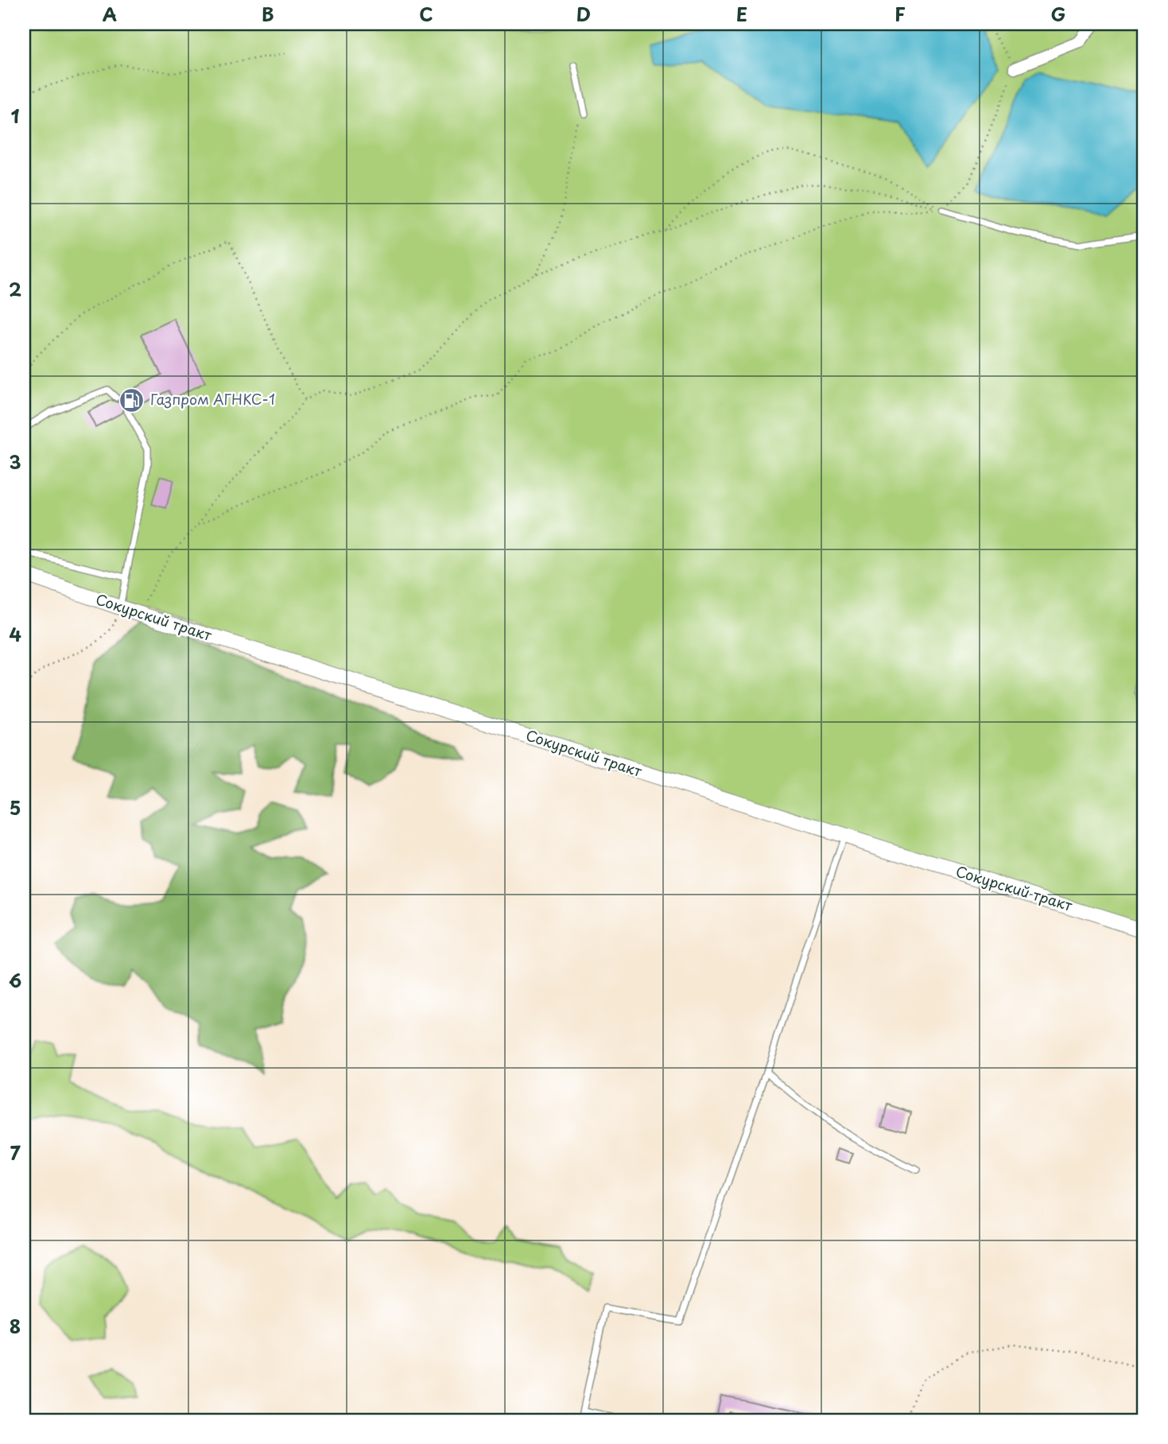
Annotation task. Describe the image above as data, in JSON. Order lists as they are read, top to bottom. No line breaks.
{"streets":{"street":["Сокурский тракт"]},"places":{"fuel station":["Газпром АГНКС-1"]},"grid":{"columns":["A","B","C","D","E","F","G"],"rows":["1","2","3","4","5","6","7","8"]}}
